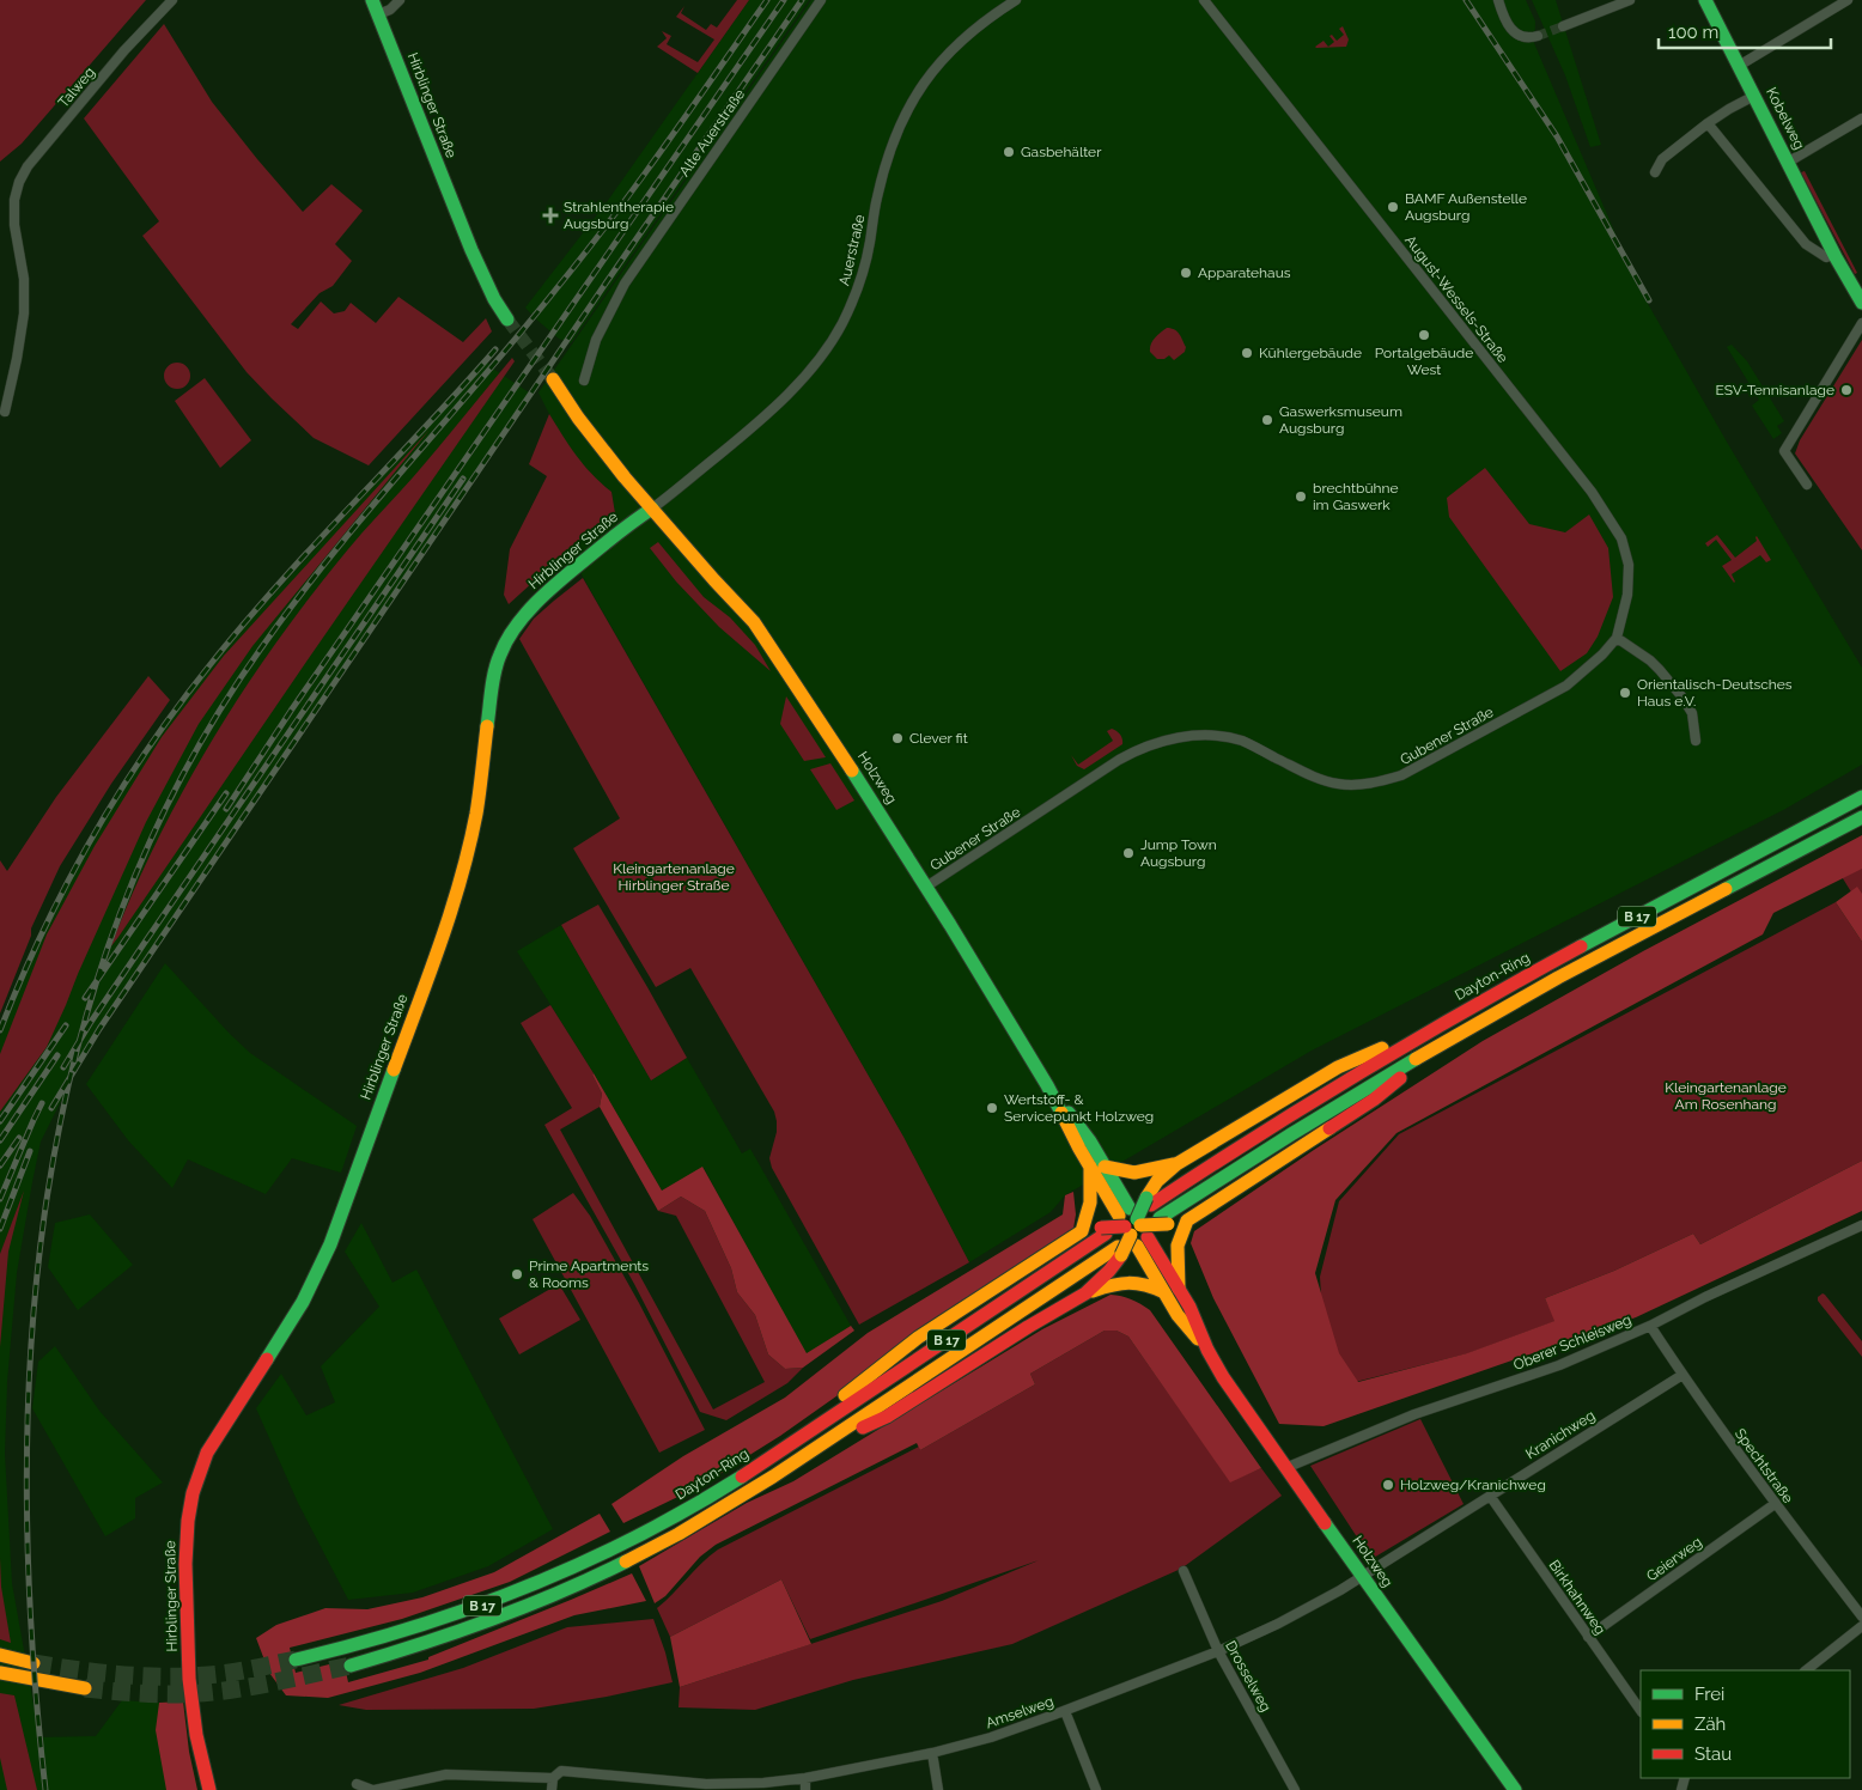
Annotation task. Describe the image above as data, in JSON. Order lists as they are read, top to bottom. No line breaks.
{"streets":{"main road":["Hirblinger Straße","Kobelweg","Holzweg","B 17","Dayton-Ring"],"street":["Talweg","Alte Auerstraße","Auerstraße","August-Wessels-Straße","Gubener Straße","Oberer Schleisweg","Kranichweg","Spechtstraße","Geierweg","Birkhahnweg","Drosselweg","Amselweg"]},"crossings":[["Hirblinger Straße","Auerstraße"],["Hirblinger Straße","Holzweg"],["Auerstraße","Holzweg"],["August-Wessels-Straße","Gubener Straße"],["Gubener Straße","Holzweg"],["Holzweg","Oberer Schleisweg"],["Holzweg","Kranichweg"],["Holzweg","Amselweg"],["Oberer Schleisweg","Spechtstraße"],["Kranichweg","Spechtstraße"],["Kranichweg","Birkhahnweg"],["Kranichweg","Amselweg"],["Spechtstraße","Geierweg"],["Geierweg","Birkhahnweg"],["Drosselweg","Amselweg"]],"parks":["Kleingartenanlage Hirblinger Straße","Kleingartenanlage Am Rosenhang"],"places":{"other":["Gasbehälter","BAMF Außenstelle Augsburg","Apparatehaus","Portalgebäude West","Kühlergebäude","ESV-Tennisanlage","Gaswerksmuseum Augsburg","brechtbühne im Gaswerk","Orientalisch-Deutsches Haus e.V.","Clever fit","Jump Town Augsburg","Wertstoff- & Servicepunkt Holzweg","Prime Apartments & Rooms","Holzweg/Kranichweg"],"health":["Strahlentherapie Augsburg"]},"legend":["Frei","Zäh","Stau"],"scale_bar":"100 m"}
